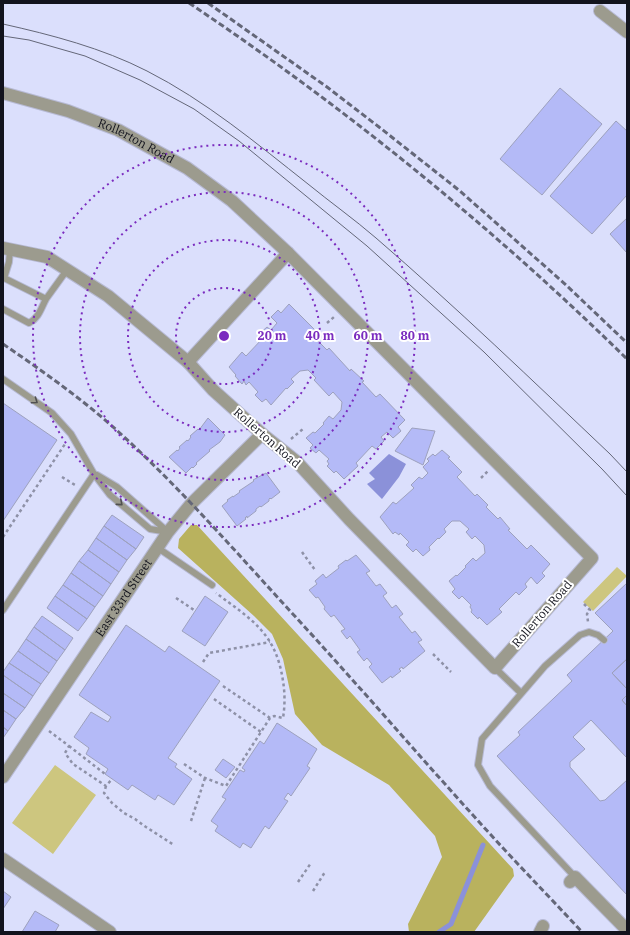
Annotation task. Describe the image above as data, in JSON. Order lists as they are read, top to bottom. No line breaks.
{"streets":{"street":["Rollerton Road","East 33rd Street"]},"crossings":[["Rollerton Road","East 33rd Street"]],"rings":["20 m","40 m","60 m","80 m"]}
